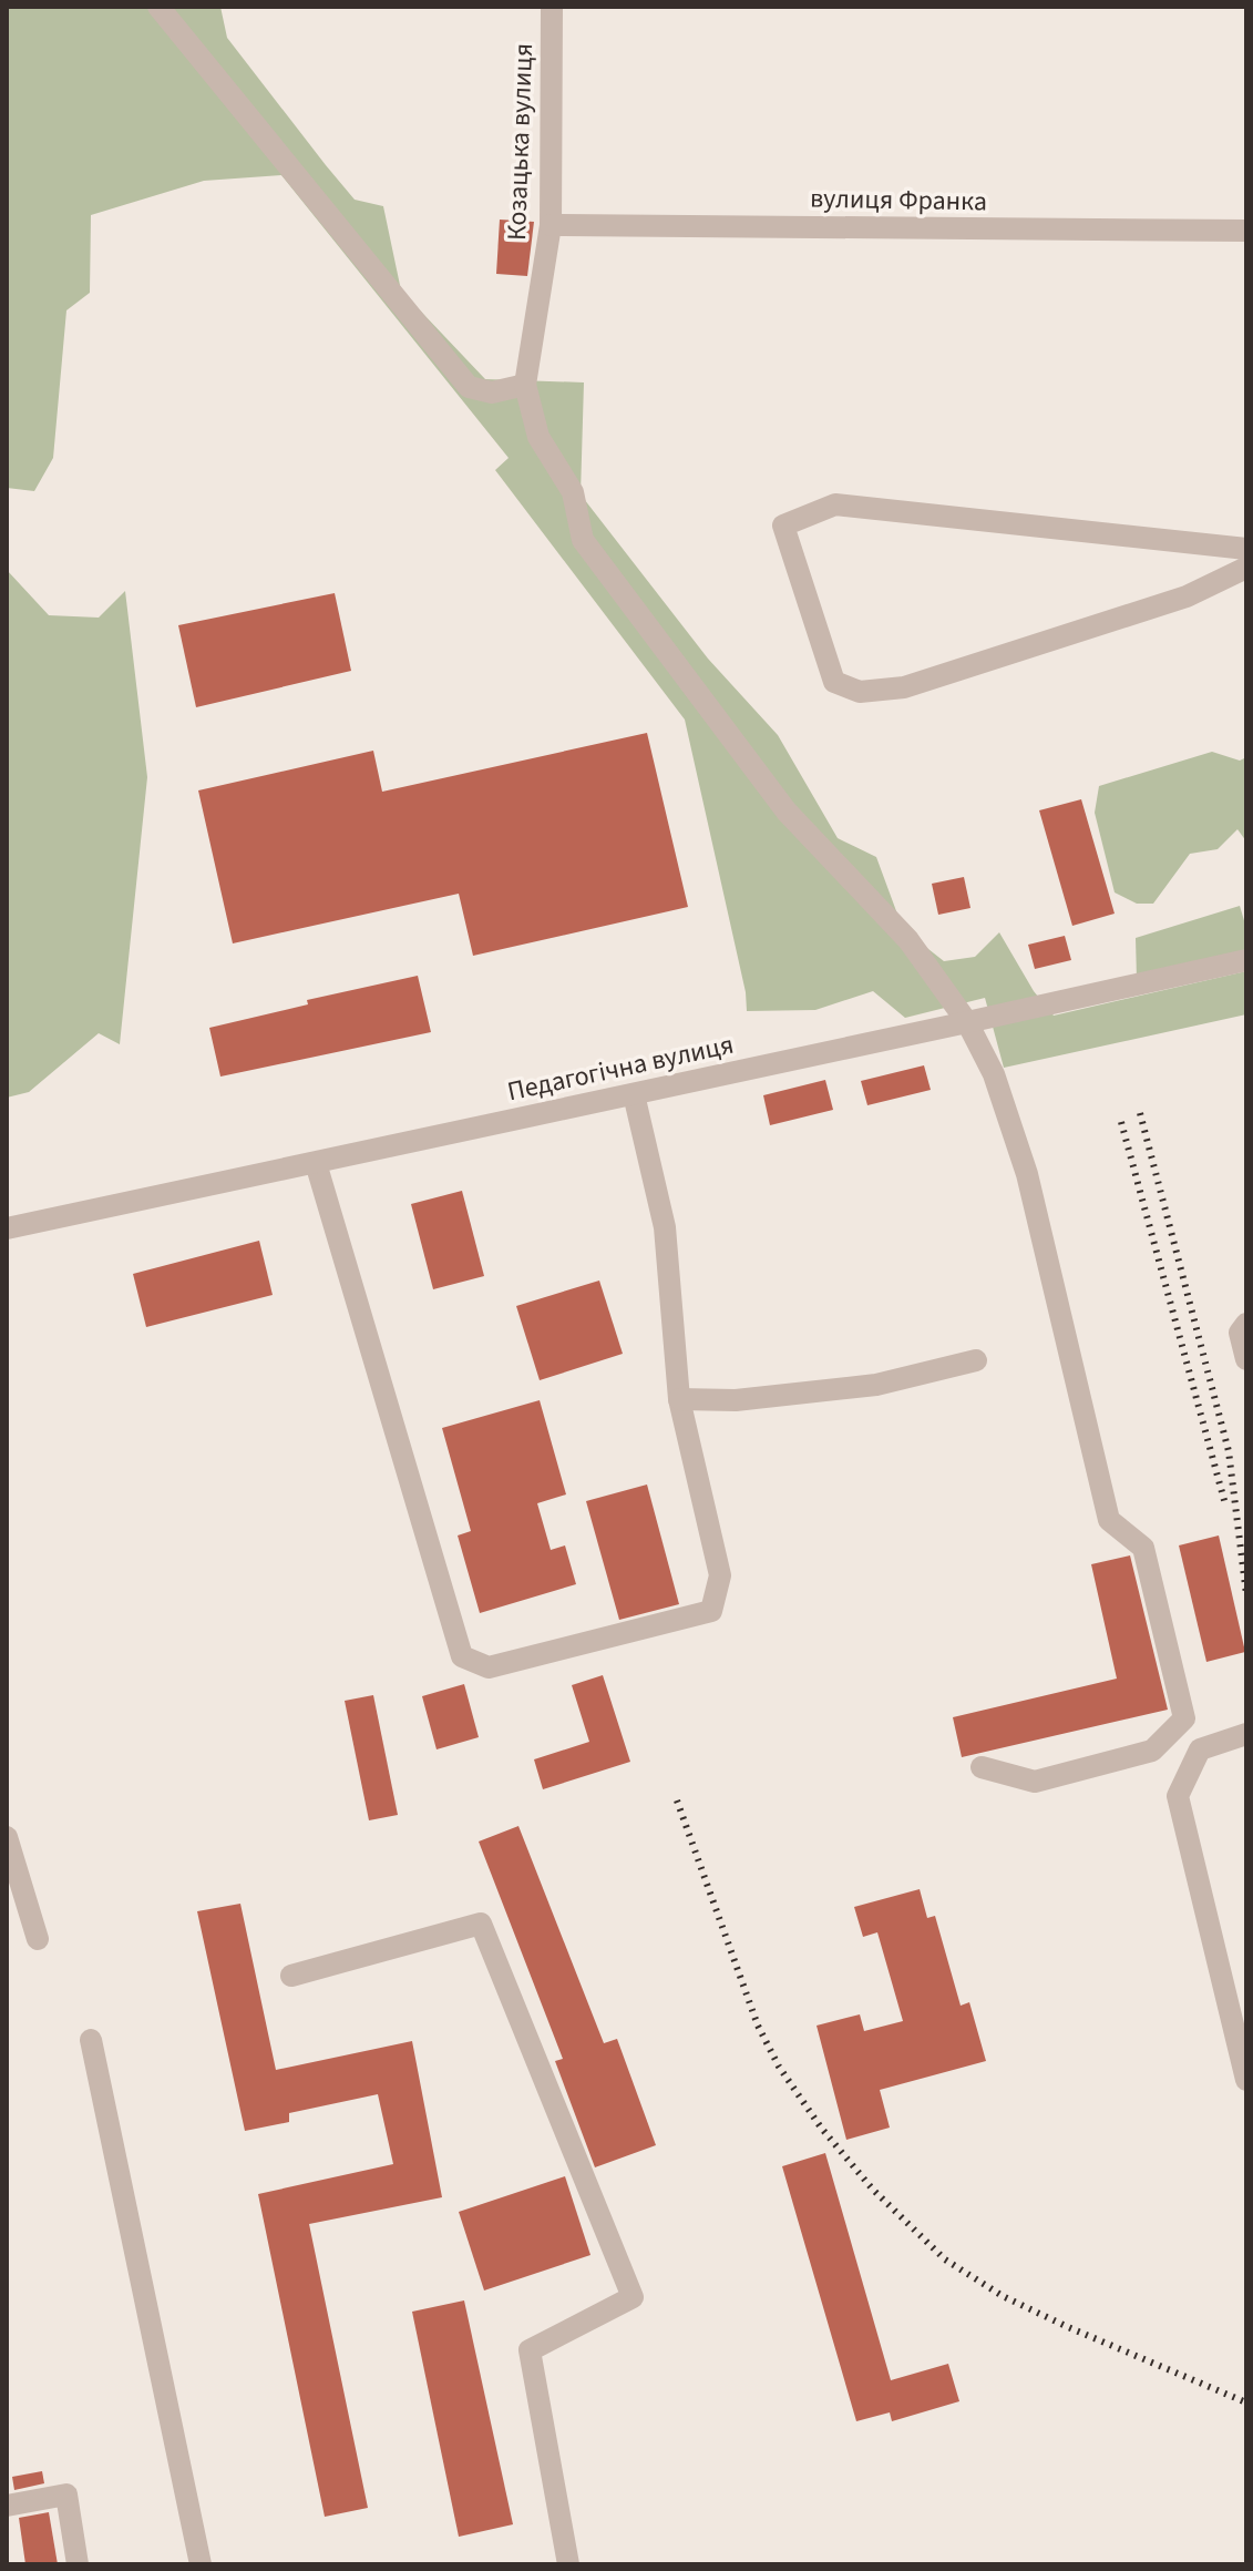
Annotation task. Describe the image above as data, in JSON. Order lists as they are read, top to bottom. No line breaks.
{"streets":{"street":["Козацька вулиця","вулиця Франка","Педагогічна вулиця"]},"crossings":[["Козацька вулиця","вулиця Франка"]]}
